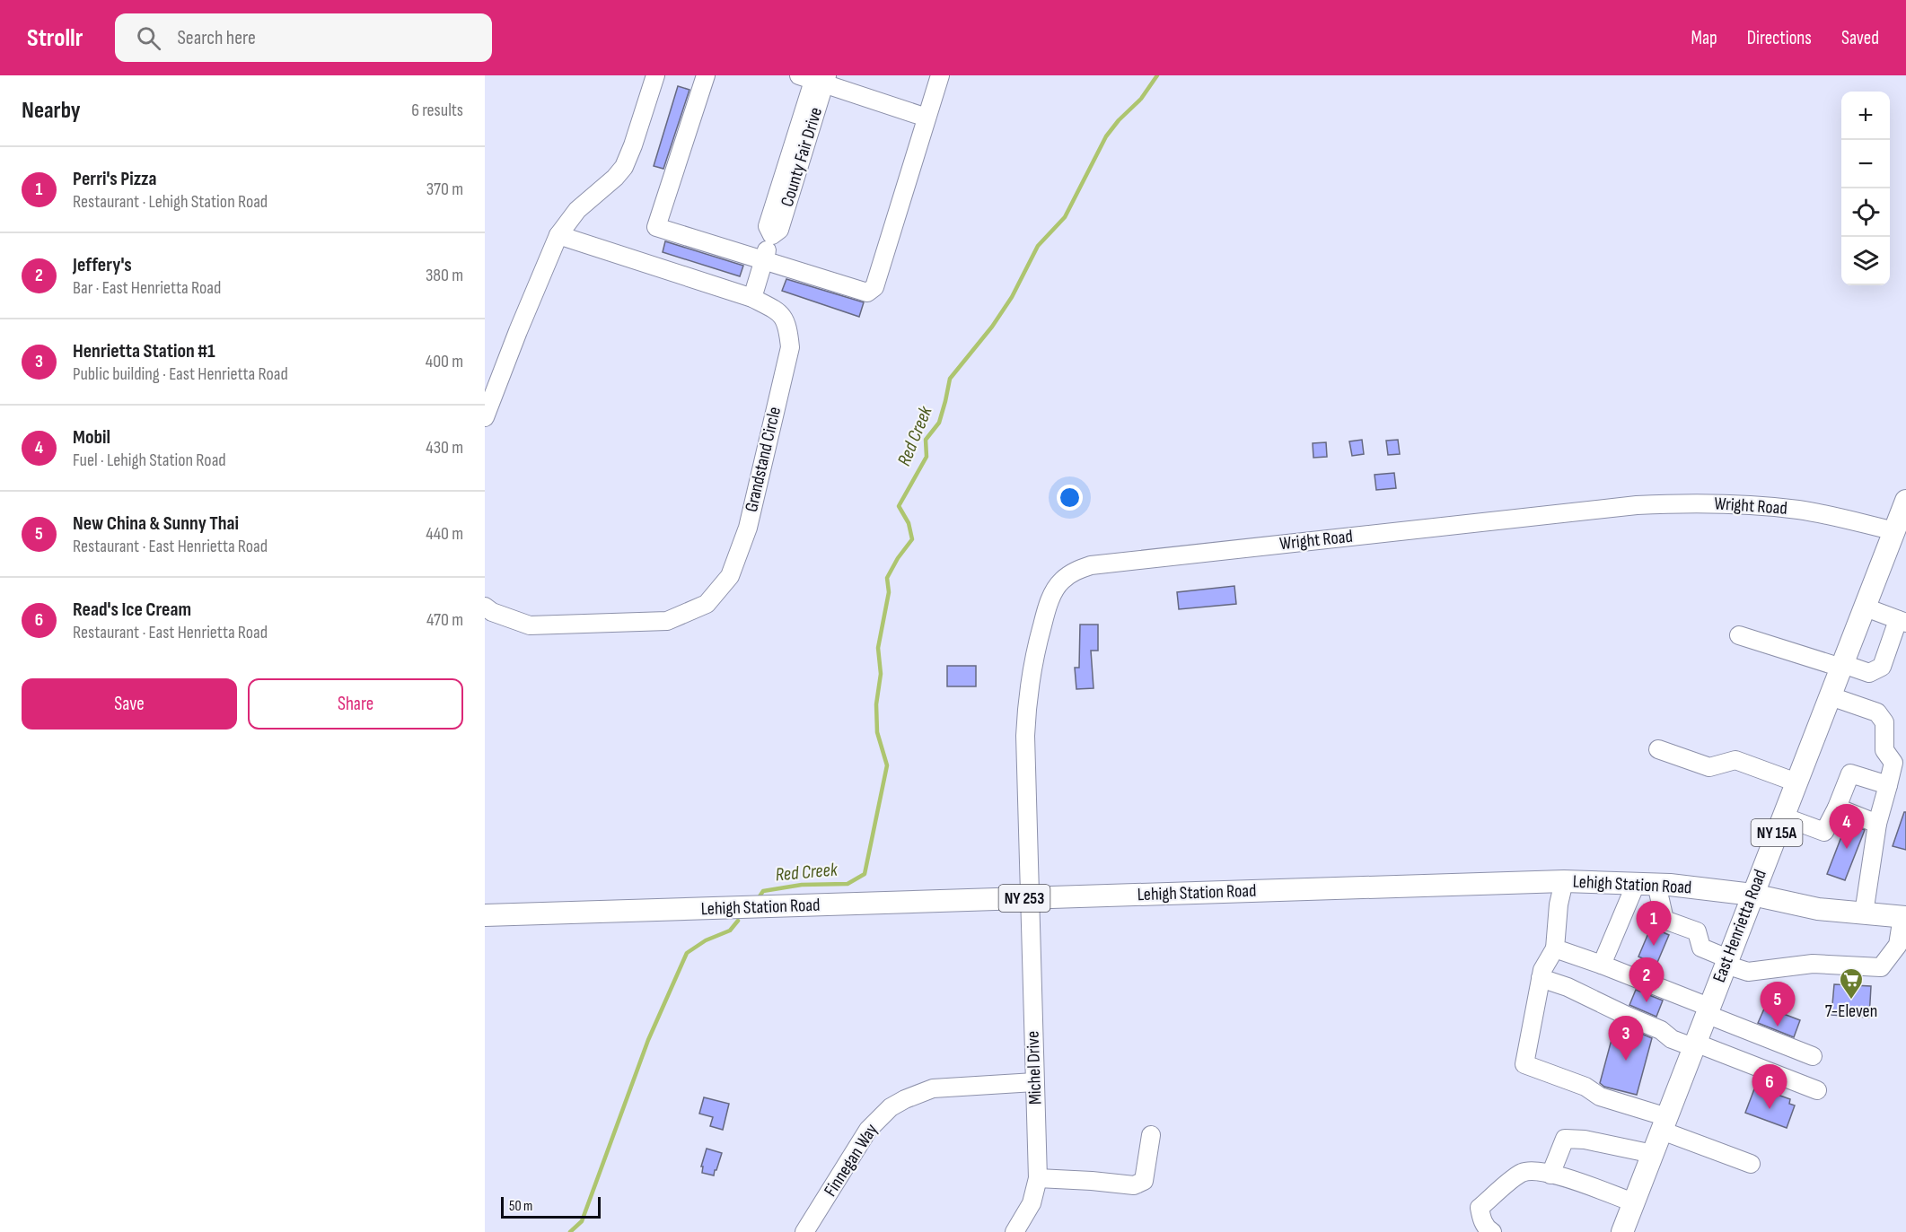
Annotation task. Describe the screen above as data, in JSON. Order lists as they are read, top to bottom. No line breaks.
{"streets":{"main road":["NY 15A","Lehigh Station Road","NY 253","East Henrietta Road"],"street":["County Fair Drive","Grandstand Circle","Wright Road","Michel Drive","Finnegan Way"]},"crossings":[["County Fair Drive","Grandstand Circle"],["Wright Road","Lehigh Station Road"],["Wright Road","East Henrietta Road"],["Wright Road","Michel Drive"],["Lehigh Station Road","East Henrietta Road"],["Lehigh Station Road","Michel Drive"],["Michel Drive","Finnegan Way"]],"water":["Red Creek"],"places":{"supermarket":["7-Eleven"]},"scale_bar":"50 m","page":{"header":"Strollr","search":"Search here","nav":["Map","Directions","Saved"],"heading":["Nearby","6 results"],"map_buttons":["+","−"],"list":[{"mark":"1","name":"Perri's Pizza","note":"Restaurant · Lehigh Station Road","value":"370 m"},{"mark":"2","name":"Jeffery's","note":"Bar · East Henrietta Road","value":"380 m"},{"mark":"3","name":"Henrietta Station #1","note":"Public building · East Henrietta Road","value":"400 m"},{"mark":"4","name":"Mobil","note":"Fuel · Lehigh Station Road","value":"430 m"},{"mark":"5","name":"New China & Sunny Thai","note":"Restaurant · East Henrietta Road","value":"440 m"},{"mark":"6","name":"Read's Ice Cream","note":"Restaurant · East Henrietta Road","value":"470 m"}],"buttons":["Save","Share"],"pins":["4","1","2","5","3","6"],"scale":"50 m"}}
